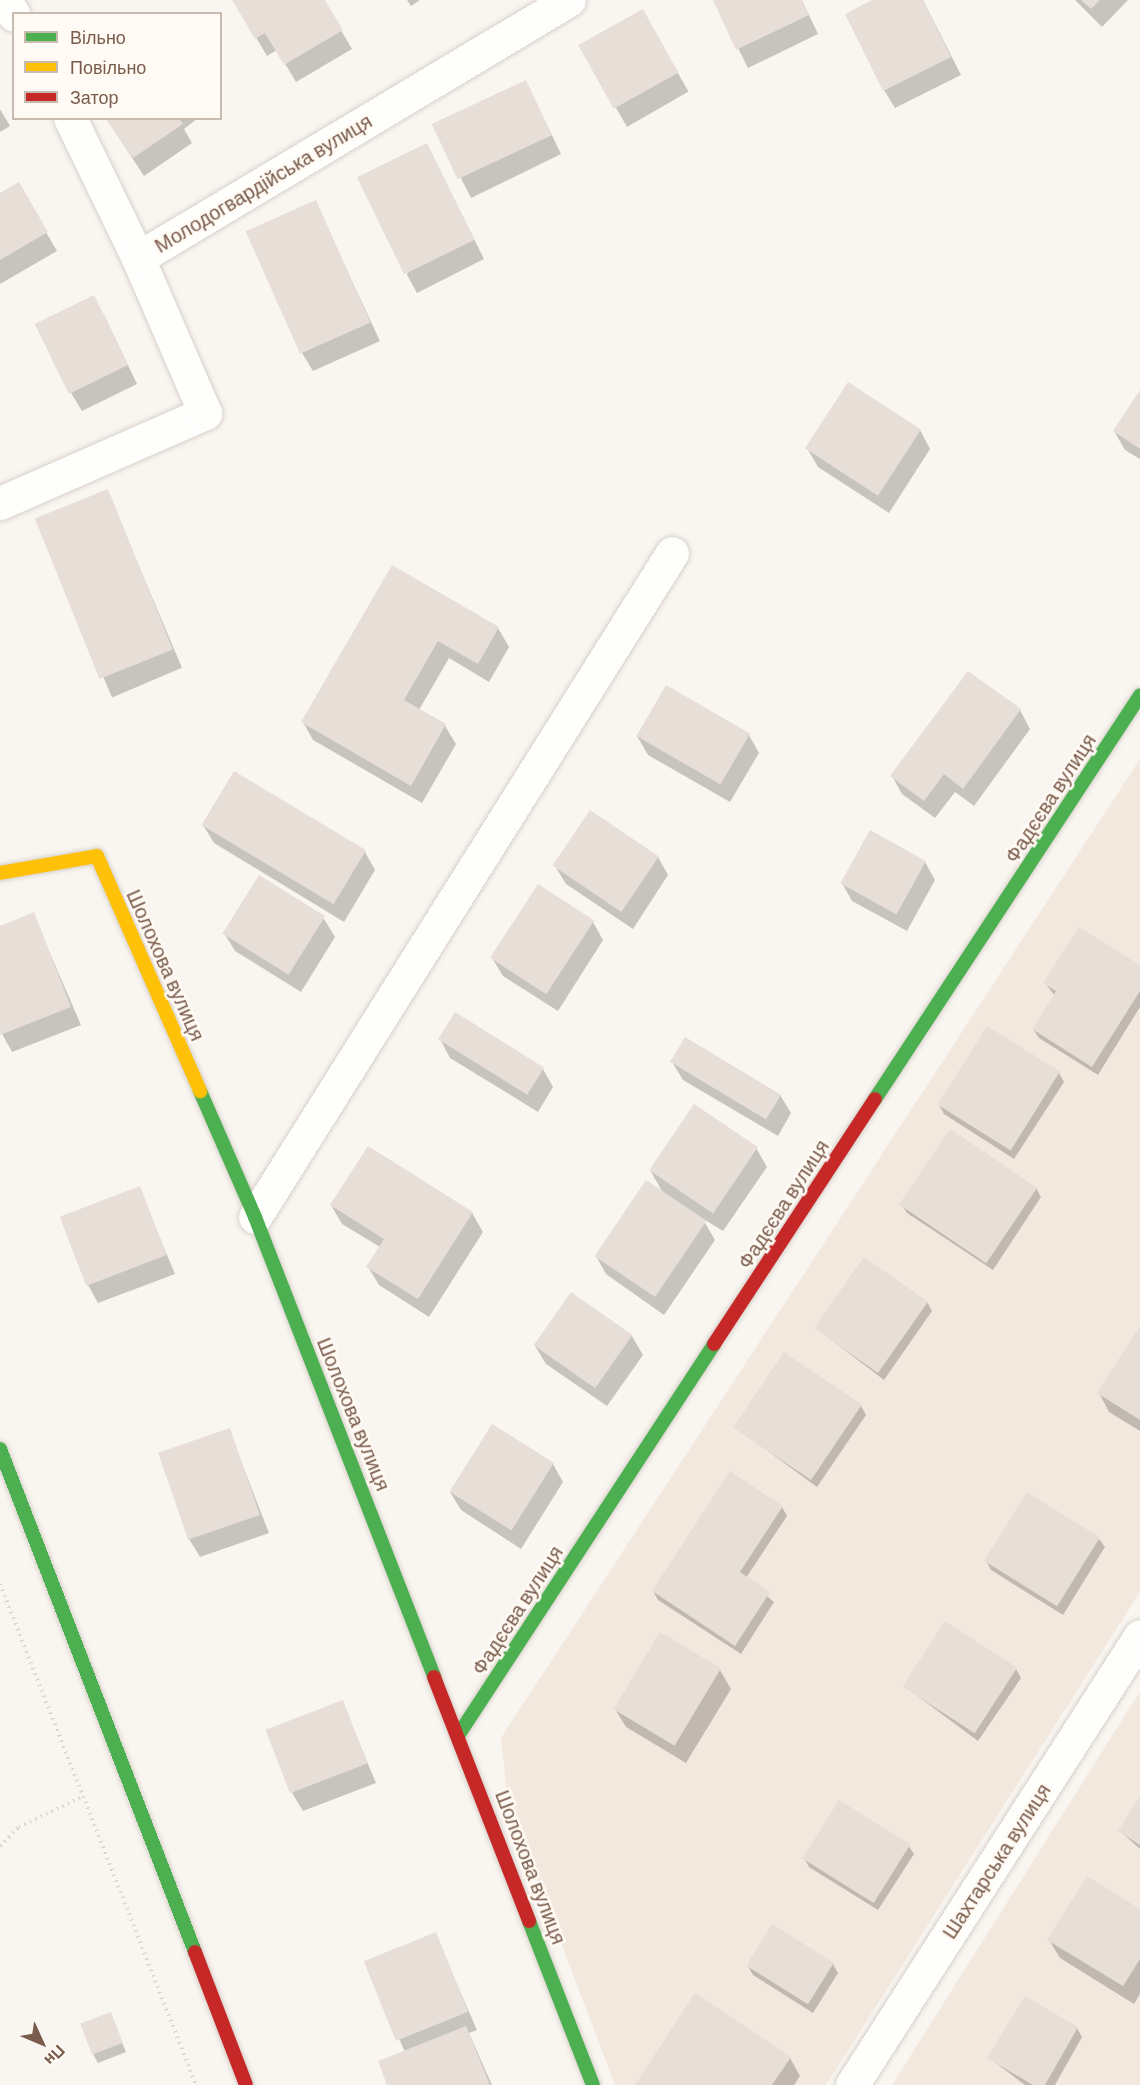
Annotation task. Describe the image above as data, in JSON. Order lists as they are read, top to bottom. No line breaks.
{"streets":{"street":["Молодогвардійська вулиця","Фадєєва вулиця","Шолохова вулиця","Шахтарська вулиця"]},"crossings":[["Фадєєва вулиця","Шолохова вулиця"]],"legend":["Вільно","Повільно","Затор"],"north":"bottom right"}
